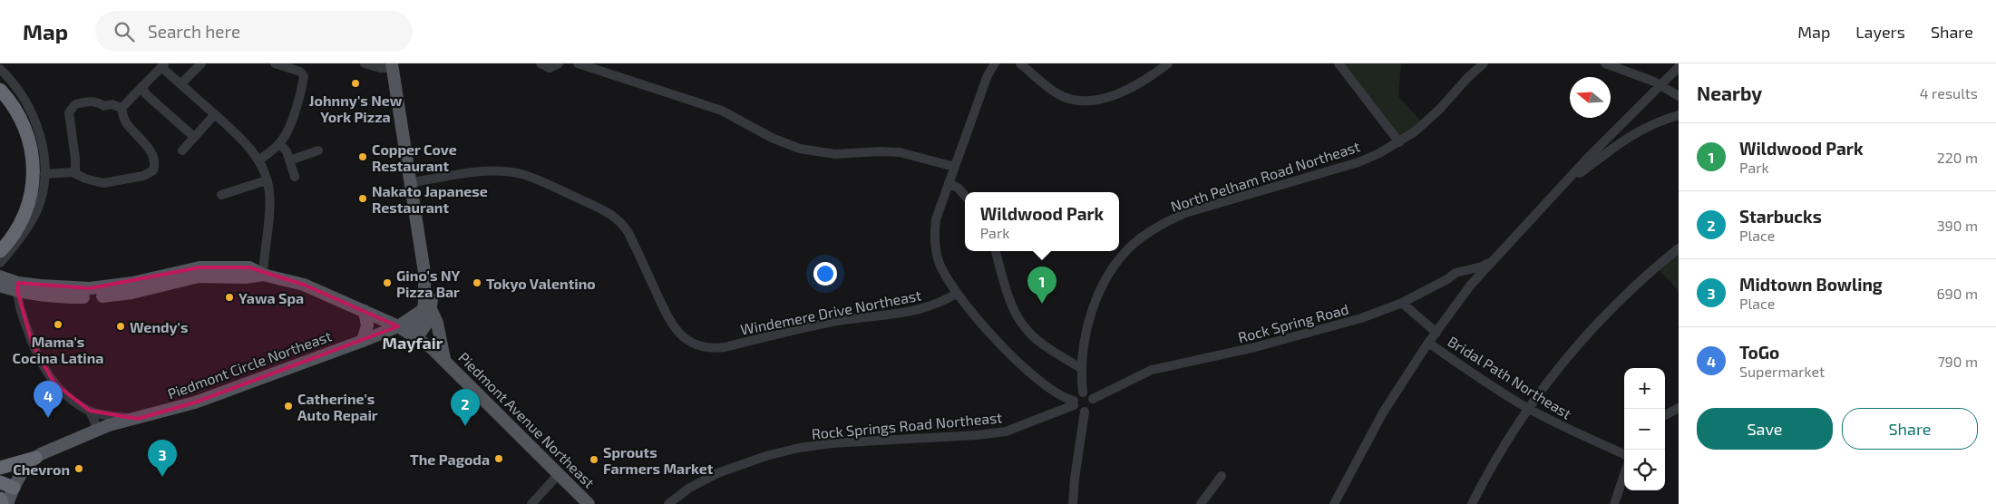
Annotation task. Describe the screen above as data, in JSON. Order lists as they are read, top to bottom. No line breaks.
{"streets":{"main road":["Piedmont Circle Northeast","Piedmont Avenue Northeast"],"street":["North Pelham Road Northeast","Windemere Drive Northeast","Rock Spring Road","Bridal Path Northeast","Rock Springs Road Northeast"]},"crossings":[["North Pelham Road Northeast","Rock Spring Road"],["North Pelham Road Northeast","Rock Springs Road Northeast"],["Rock Spring Road","Rock Springs Road Northeast"],["Piedmont Circle Northeast","Piedmont Avenue Northeast"]],"districts":["Mayfair"],"places":["Johnny's New York Pizza","Copper Cove Restaurant","Nakato Japanese Restaurant","Gino's NY Pizza Bar","Tokyo Valentino","Yawa Spa","Mama's Cocina Latina","Wendy's","Catherine's Auto Repair","The Pagoda","Sprouts Farmers Market","Chevron"],"north":"left","page":{"header":"Map","search":"Search here","nav":["Map","Layers","Share"],"heading":["Nearby","4 results"],"list":[{"mark":"1","name":"Wildwood Park","note":"Park","value":"220 m"},{"mark":"2","name":"Starbucks","note":"Place","value":"390 m"},{"mark":"3","name":"Midtown Bowling","note":"Place","value":"690 m"},{"mark":"4","name":"ToGo","note":"Supermarket","value":"790 m"}],"popup":["Wildwood Park","Park"],"pins":["1","4","2","3"],"map_buttons":["+","−"],"buttons":["Save","Share"]}}
